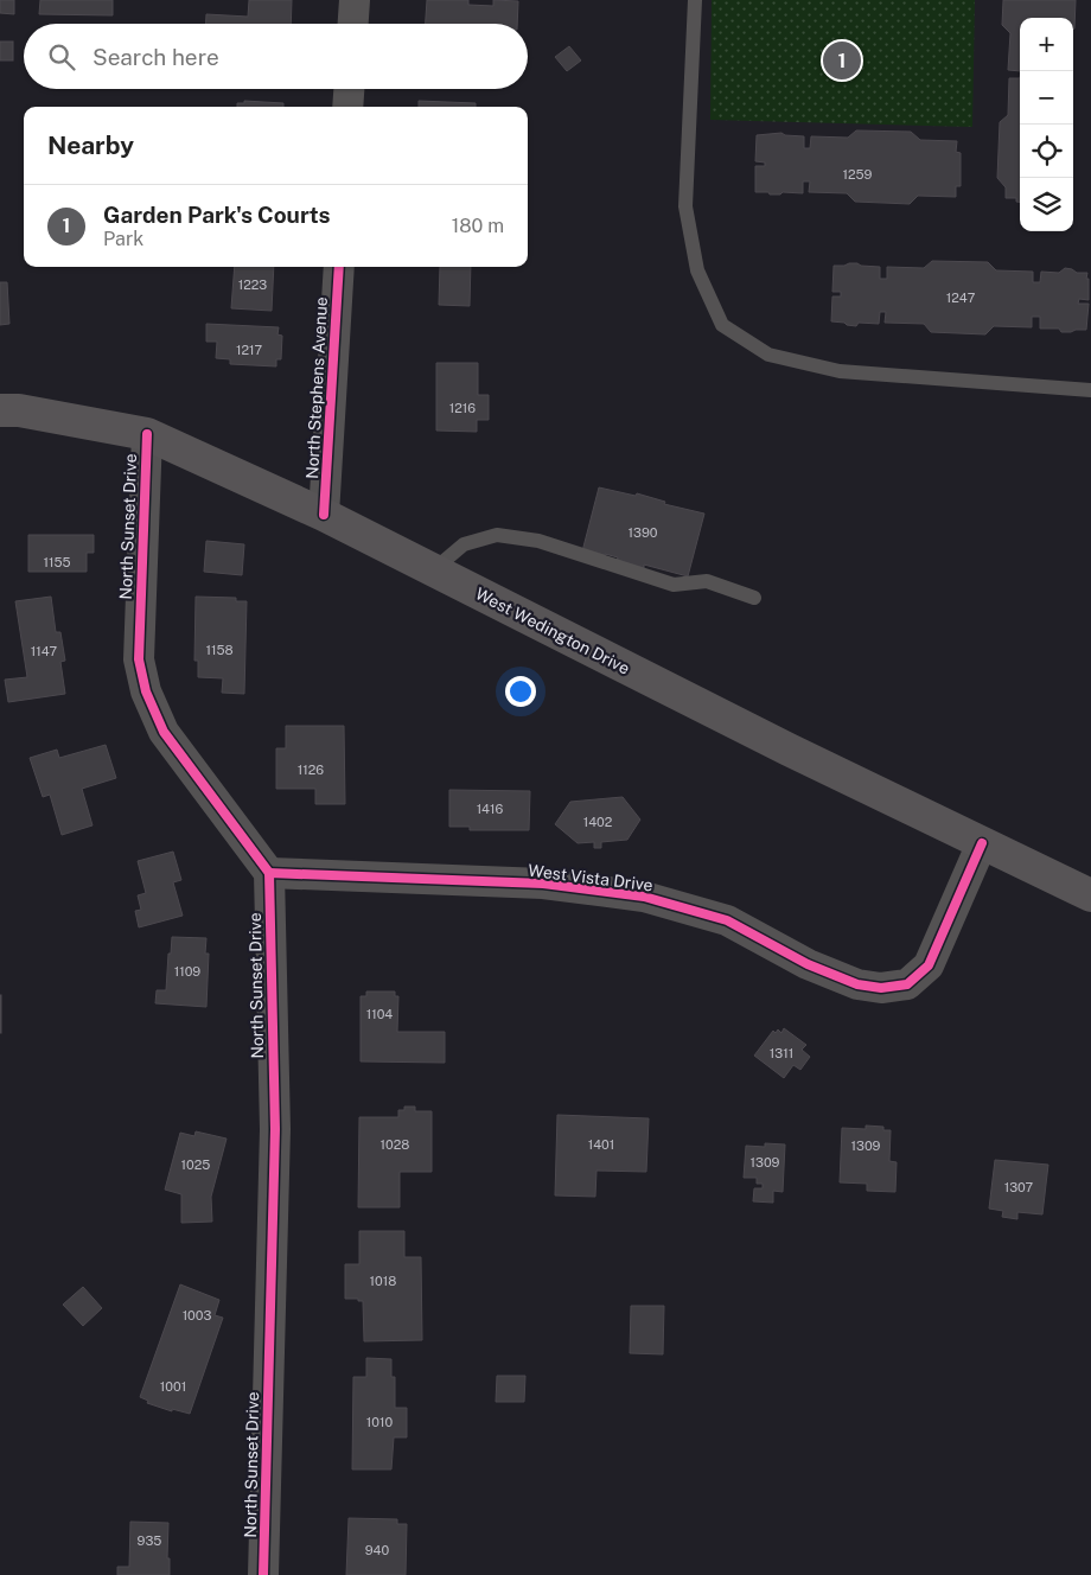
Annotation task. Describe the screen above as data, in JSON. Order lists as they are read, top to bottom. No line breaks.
{"streets":{"main road":["West Wedington Drive"],"street":["North Stephens Avenue","North Sunset Drive","West Vista Drive"]},"crossings":[["North Stephens Avenue","West Wedington Drive"],["North Sunset Drive","West Wedington Drive"],["North Sunset Drive","West Vista Drive"],["West Wedington Drive","West Vista Drive"]],"house_numbers":["1259","1223","1247","1217","1216","1390","1155","1158","1147","1126","1416","1402","1109","1104","1311","1028","1401","1309","1309","1025","1307","1018","1003","1001","1010","935","940"],"page":{"map_buttons":["+","−"],"search":"Search here","pins":"1","heading":"Nearby","list":[{"mark":"1","name":"Garden Park's Courts","note":"Park","value":"180 m"}]}}
